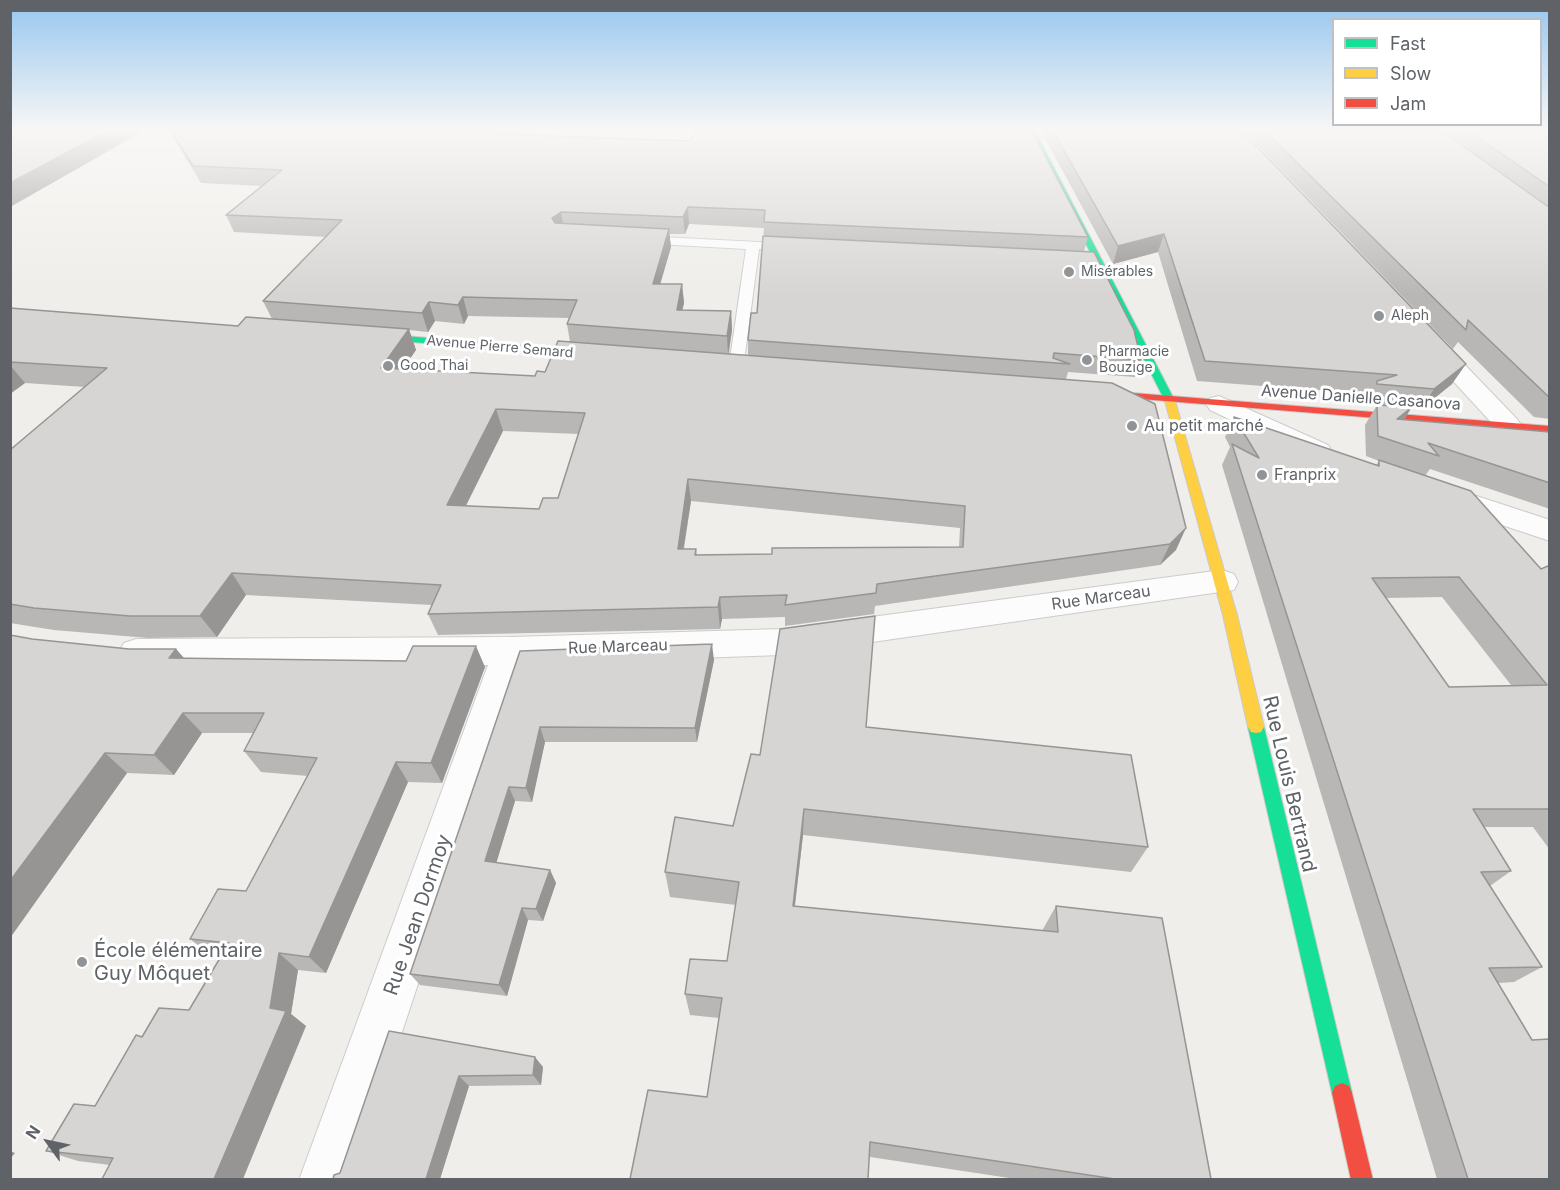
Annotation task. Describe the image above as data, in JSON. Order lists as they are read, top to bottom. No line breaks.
{"streets":{"main road":["Avenue Pierre Semard","Avenue Danielle Casanova","Rue Louis Bertrand"],"street":["Rue Marceau","Rue Jean Dormoy"]},"crossings":[["Avenue Danielle Casanova","Rue Louis Bertrand"],["Rue Marceau","Rue Louis Bertrand"],["Rue Marceau","Rue Jean Dormoy"]],"places":["Misérables","Aleph","Pharmacie Bouzige","Good Thai","Au petit marché","Franprix","École élémentaire Guy Môquet"],"legend":["Fast","Slow","Jam"],"north":"top left"}
